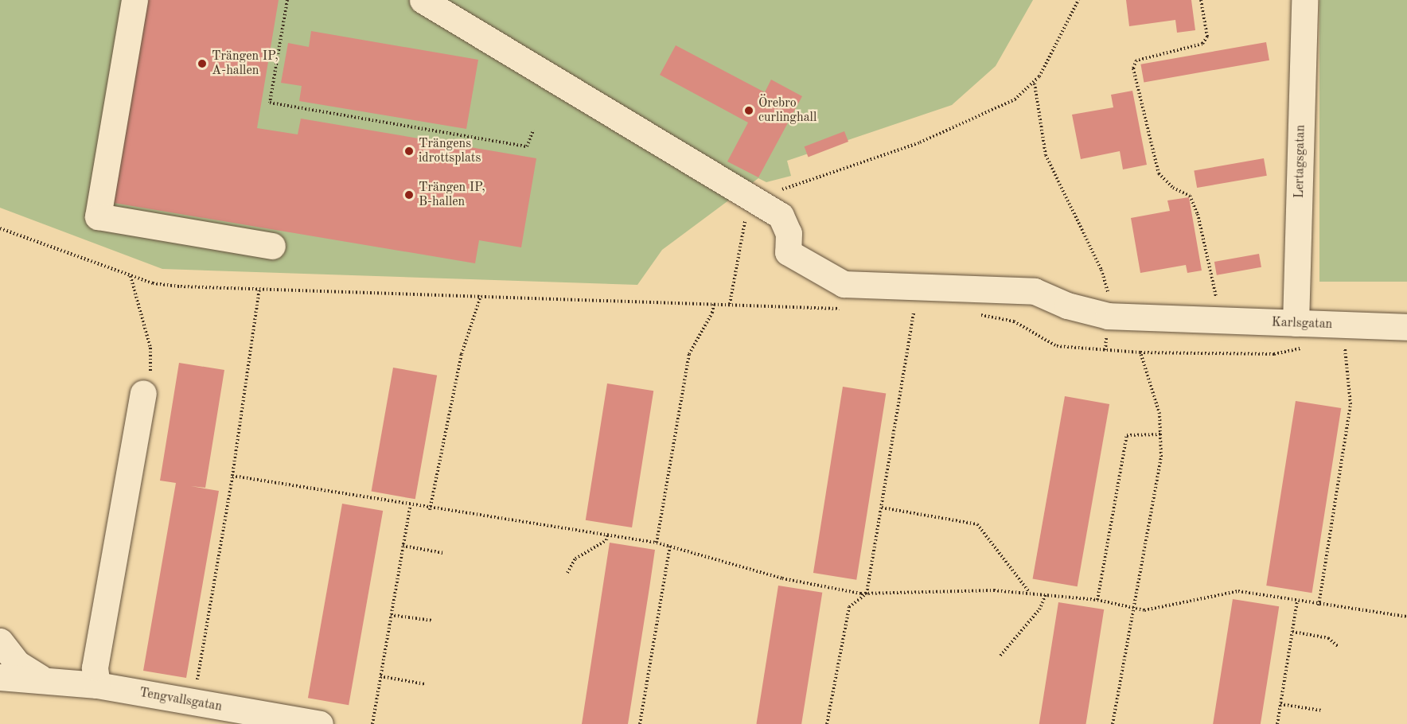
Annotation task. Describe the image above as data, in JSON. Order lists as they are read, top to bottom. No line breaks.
{"streets":{"street":["Lertagsgatan","Karlsgatan","Tengvallsgatan"]},"crossings":[["Lertagsgatan","Karlsgatan"]],"places":["Trängen IP, A-hallen","Örebro curlinghall","Trängens idrottsplats","Trängen IP, B-hallen"]}
